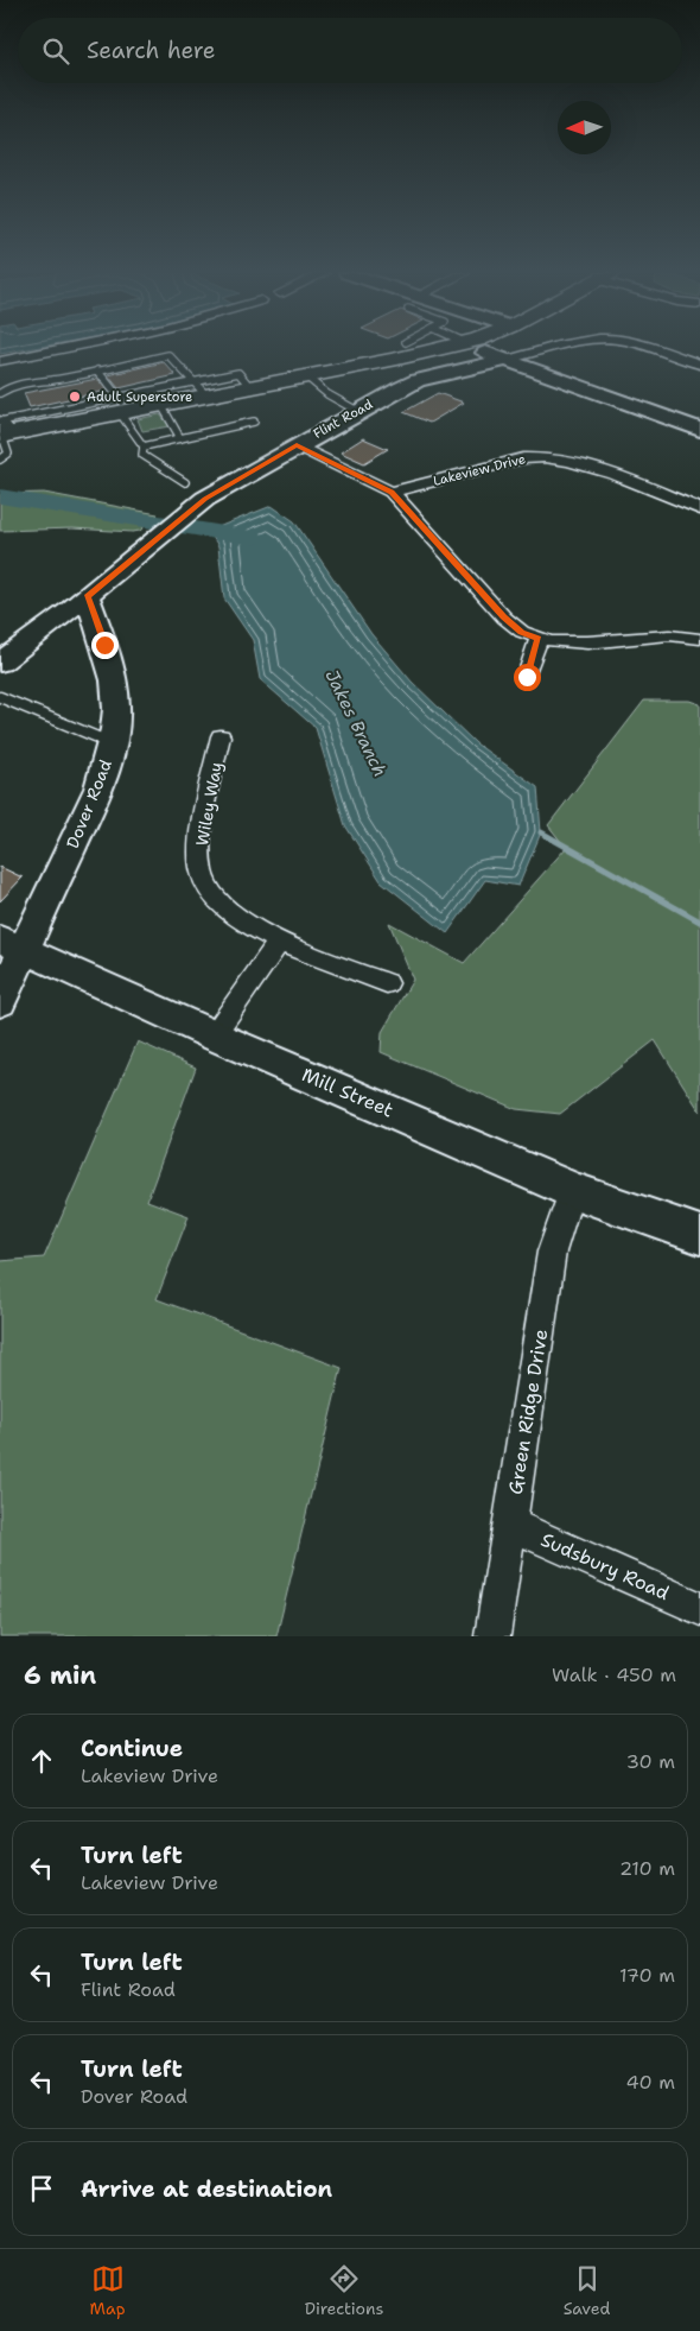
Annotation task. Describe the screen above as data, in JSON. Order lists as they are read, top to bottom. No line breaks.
{"streets":{"street":["Flint Road","Lakeview Drive","Dover Road","Wiley Way","Mill Street","Green Ridge Drive","Sudsbury Road"]},"crossings":[["Flint Road","Dover Road"],["Dover Road","Mill Street"],["Mill Street","Green Ridge Drive"],["Green Ridge Drive","Sudsbury Road"]],"water":["Jakes Branch"],"places":["Adult Superstore"],"north":"left","page":{"search":"Search here","heading":["6 min","Walk · 450 m"],"list":[["Continue","Lakeview Drive","30 m"],["Turn left","Lakeview Drive","210 m"],["Turn left","Flint Road","170 m"],["Turn left","Dover Road","40 m"],"Arrive at destination"],"nav":["Map","Directions","Saved"]}}
